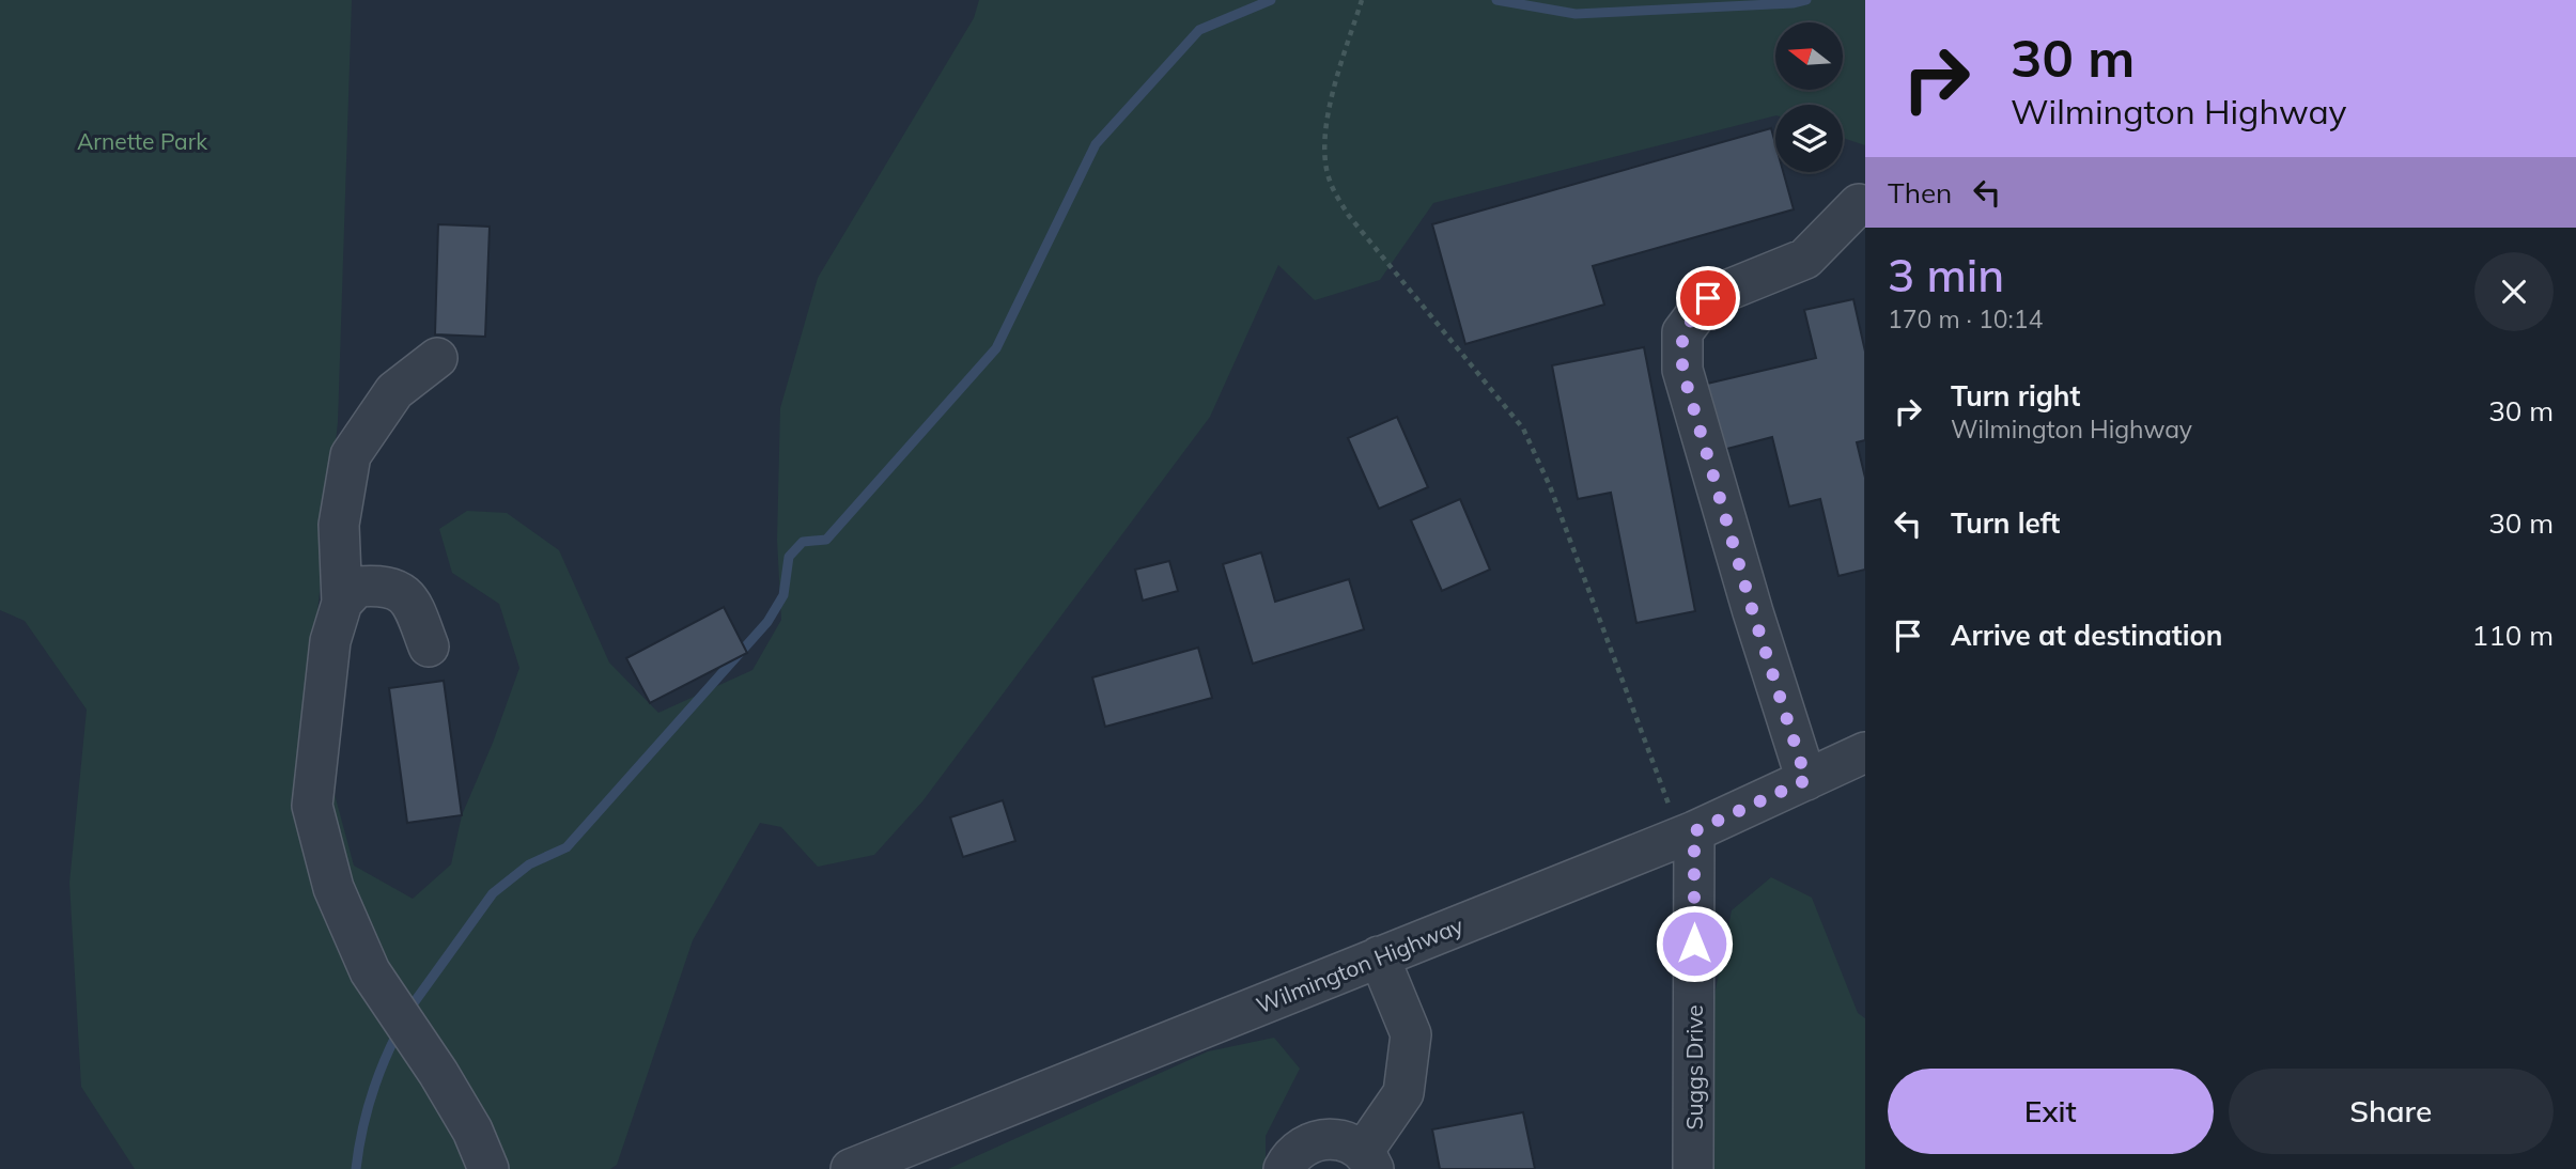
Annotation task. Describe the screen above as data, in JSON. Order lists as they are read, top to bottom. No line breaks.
{"streets":{"street":["Wilmington Highway","Suggs Drive"]},"crossings":[["Wilmington Highway","Suggs Drive"]],"parks":["Arnette Park"],"north":"left","page":{"turn":["30 m","Wilmington Highway"],"then":"Then","heading":["3 min","170 m · 10:14"],"list":[{"name":"Turn right","note":"Wilmington Highway","value":"30 m"},{"name":"Turn left","value":"30 m"},{"name":"Arrive at destination","value":"110 m"}],"buttons":["Exit","Share"]}}
